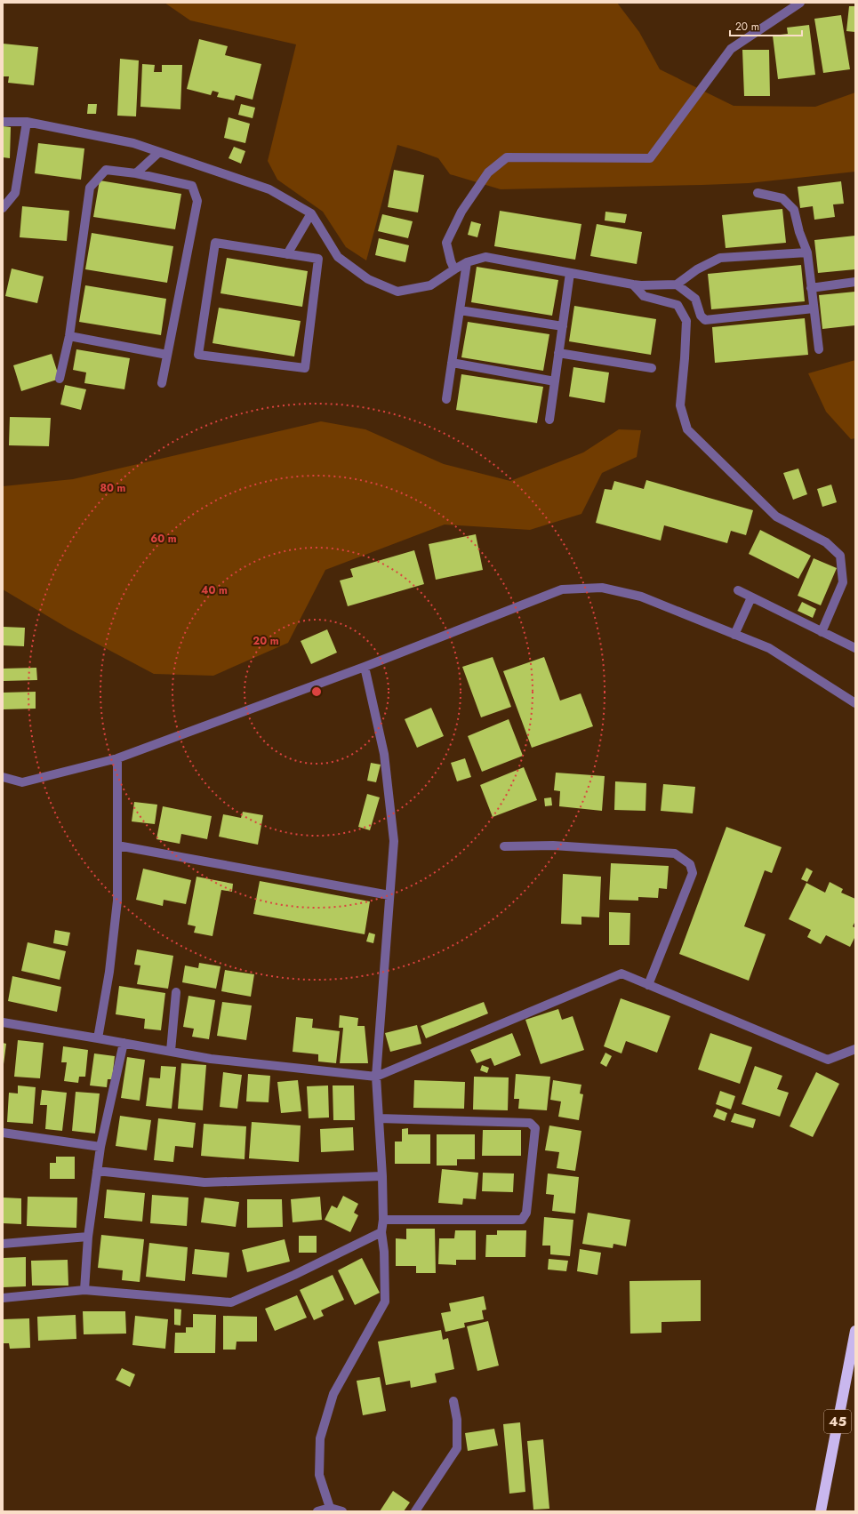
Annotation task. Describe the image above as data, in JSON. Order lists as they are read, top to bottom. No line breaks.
{"streets":{"highway":["45"]},"scale_bar":"20 m","rings":["80 m","60 m","40 m","20 m"]}
